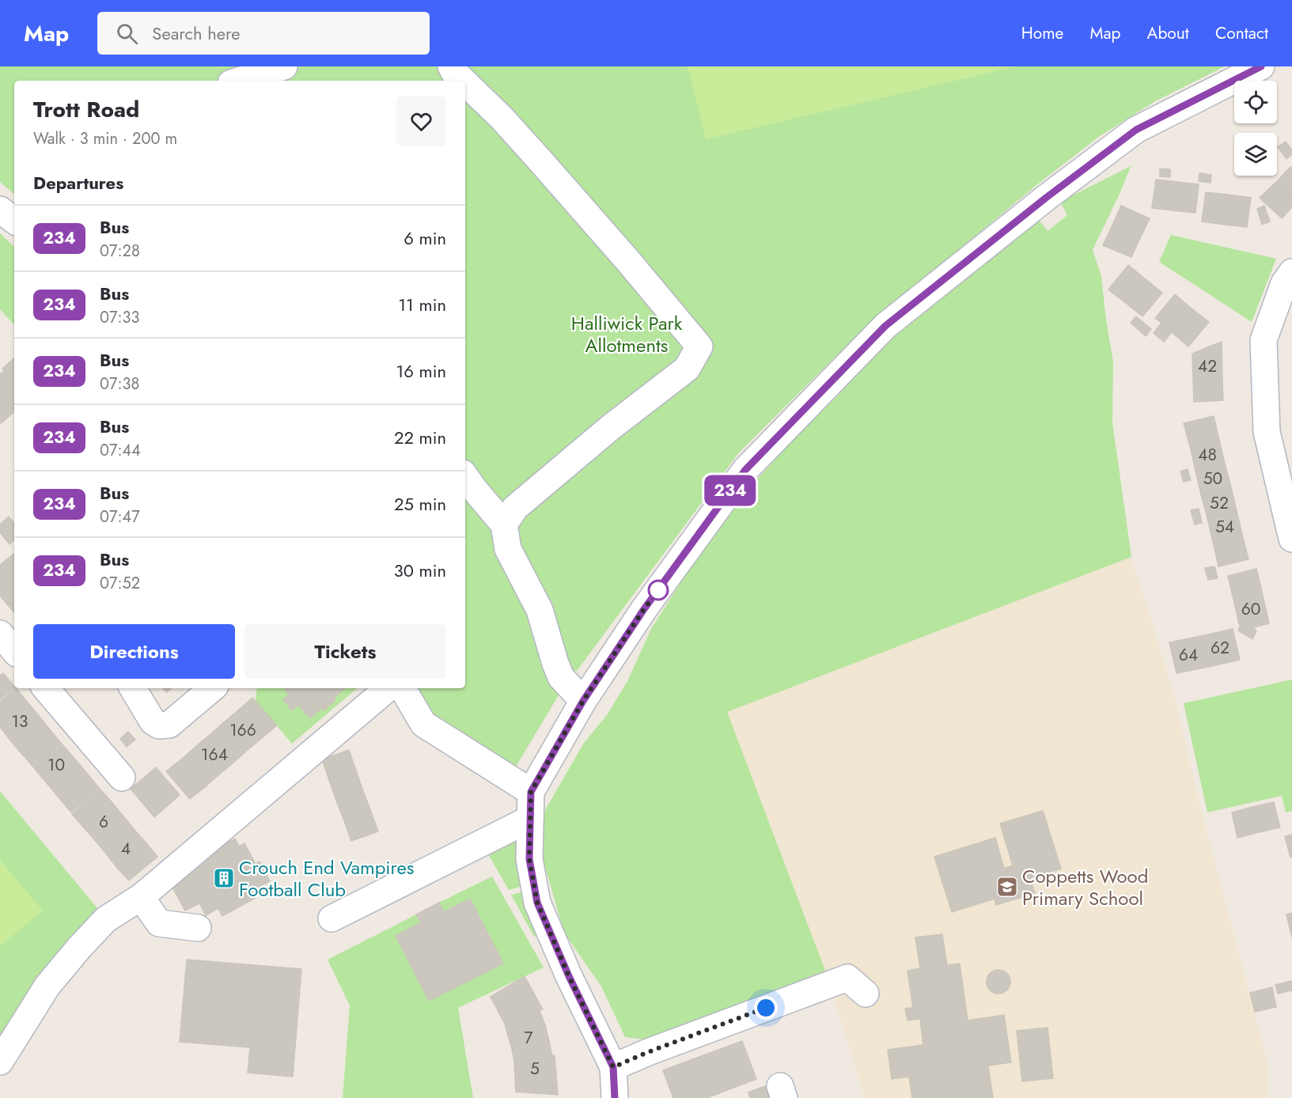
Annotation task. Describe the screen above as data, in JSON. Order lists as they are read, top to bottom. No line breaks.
{"parks":["Halliwick Park Allotments"],"places":{"building":["Crouch End Vampires Football Club"],"school or university":["Coppetts Wood Primary School"]},"lines":["bus line 234"],"house_numbers":["42","48","50","52","54","60","62","64","13","166","164","10","6","4","7","5"],"page":{"header":"Map","search":"Search here","nav":["Home","Map","About","Contact"],"on_map":"234","heading":[["Trott Road","Walk · 3 min · 200 m"],"Departures"],"list":[{"mark":"234","name":"Bus","note":"07:28","value":"6 min"},{"mark":"234","name":"Bus","note":"07:33","value":"11 min"},{"mark":"234","name":"Bus","note":"07:38","value":"16 min"},{"mark":"234","name":"Bus","note":"07:44","value":"22 min"},{"mark":"234","name":"Bus","note":"07:47","value":"25 min"},{"mark":"234","name":"Bus","note":"07:52","value":"30 min"}],"buttons":["Directions","Tickets"]}}
